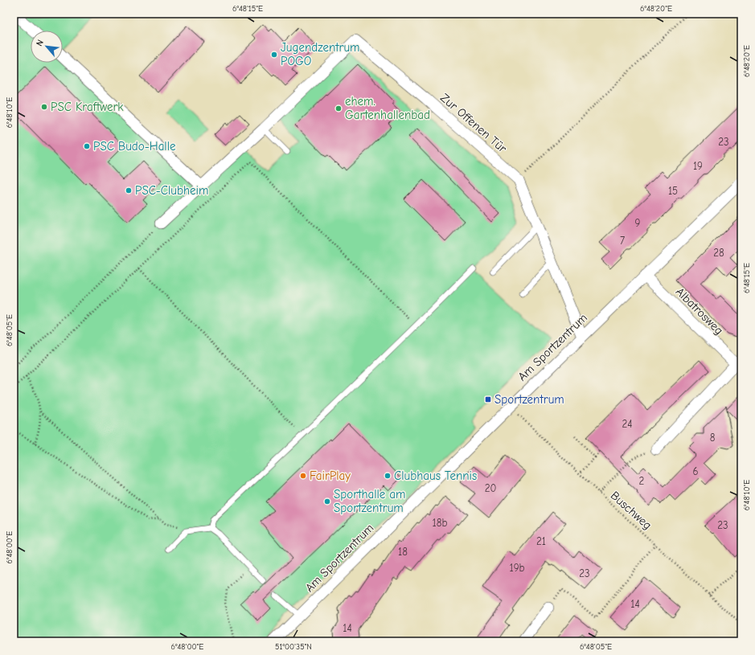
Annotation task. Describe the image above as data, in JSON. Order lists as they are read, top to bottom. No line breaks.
{"streets":{"street":["Zur Offenen Tür","Albatrosweg","Am Sportzentrum"],"path":["Buschweg"]},"crossings":[["Zur Offenen Tür","Am Sportzentrum"],["Albatrosweg","Am Sportzentrum"],["Am Sportzentrum","Buschweg"]],"places":{"other":["Jugendzentrum POGO","PSC Kraftwerk","ehem. Gartenhallenbad","PSC Budo-Halle","PSC-Clubheim","FairPlay","Clubhaus Tennis","Sporthalle am Sportzentrum"],"transit":["Sportzentrum"]},"house_numbers":["23","19","15","9","7","28","24","8","6","2","20","18b","23","21","18","19b","23","14","14"],"north":"top left","coordinates":["6°48'15\"E","6°48'20\"E","6°48'10\"E","6°48'05\"E","6°48'00\"E","51°00'35\"N"]}
